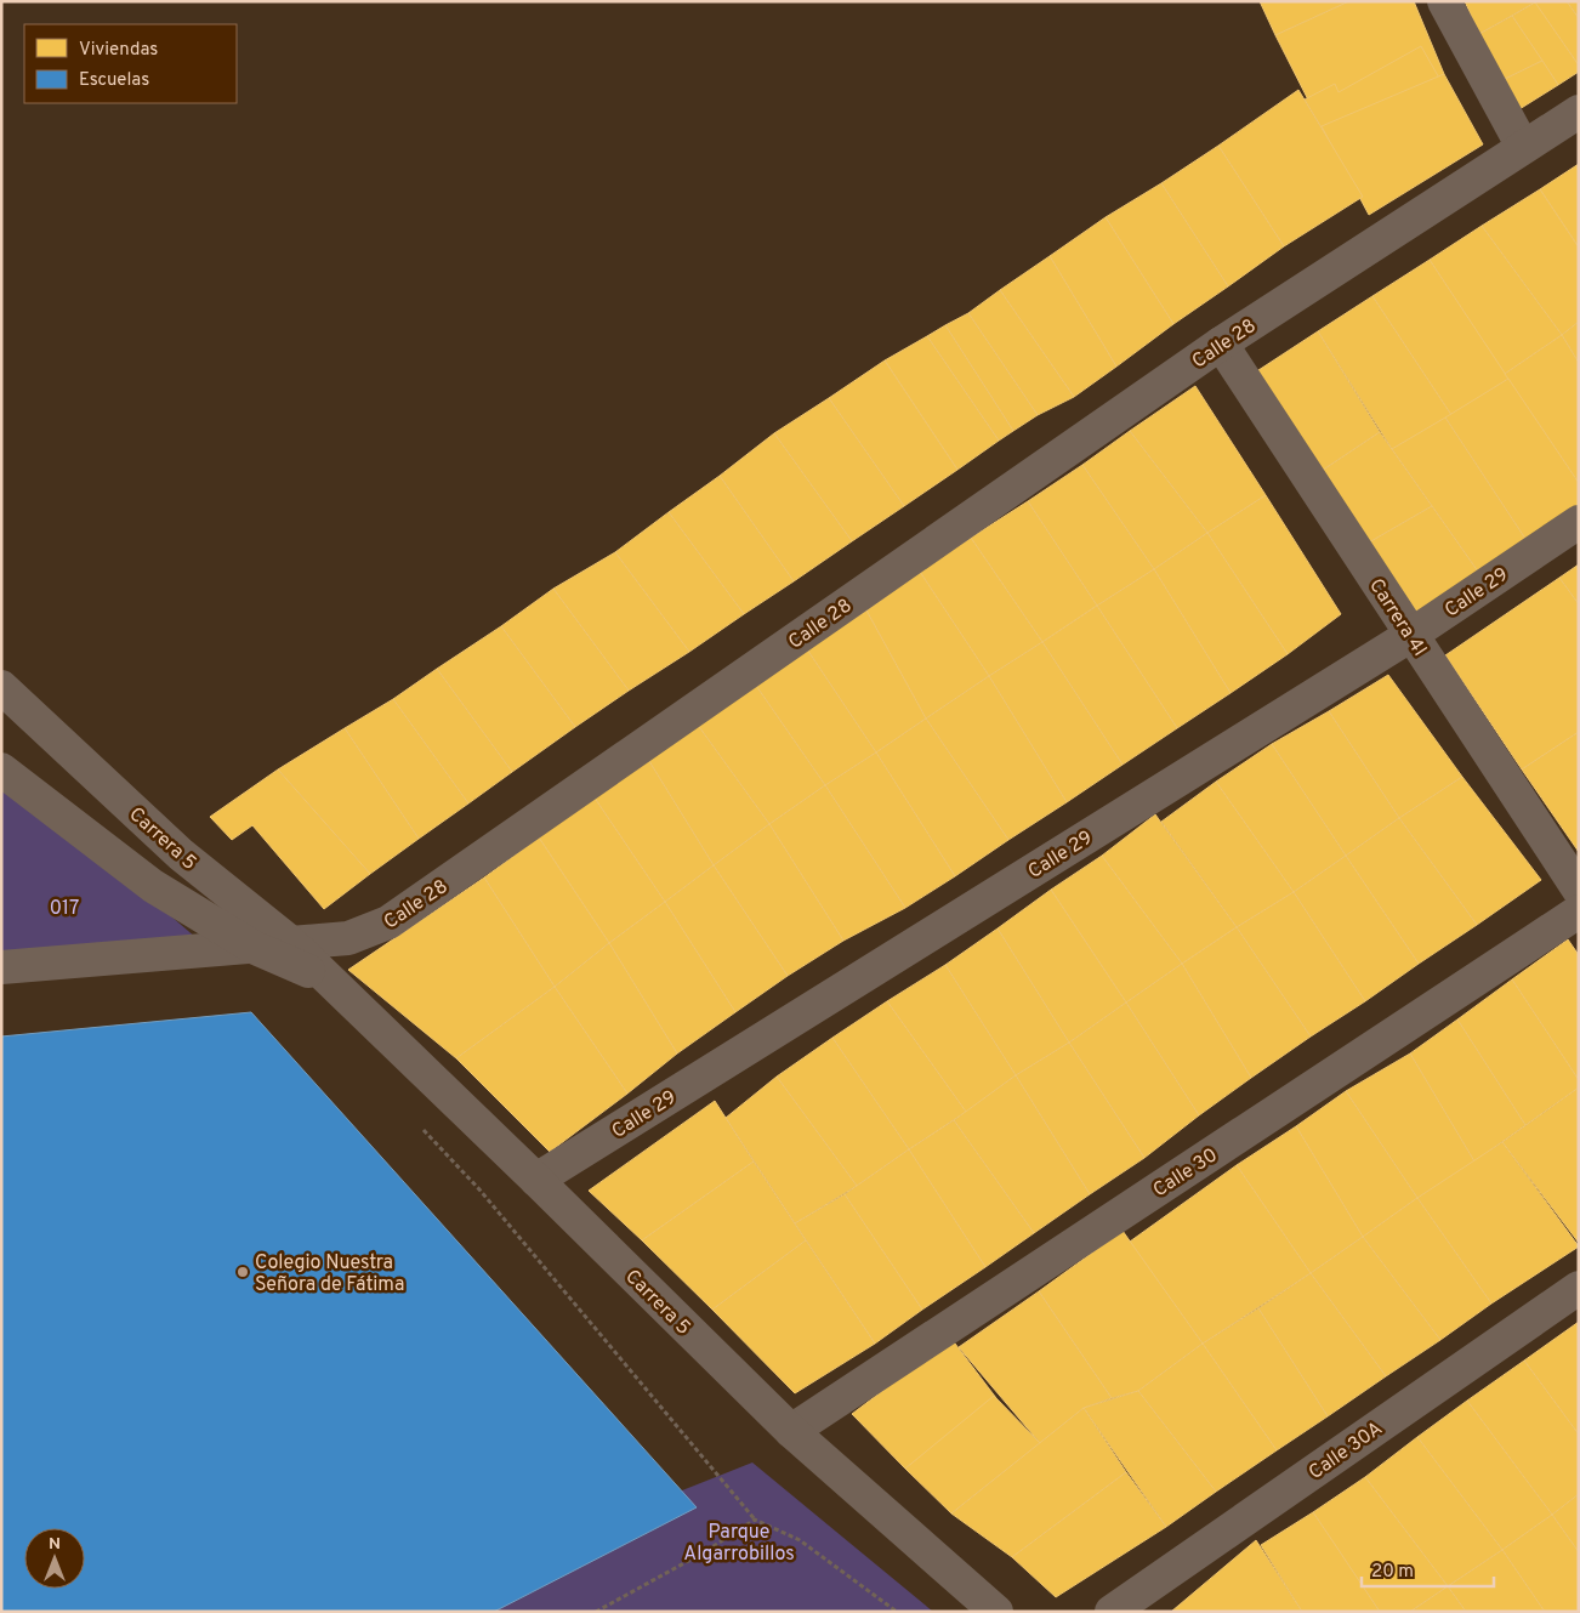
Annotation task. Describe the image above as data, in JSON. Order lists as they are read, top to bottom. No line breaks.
{"streets":{"street":["Calle 28","Calle 29","Carrera 4I","Carrera 5","Calle 30","Calle 30A"]},"crossings":[["Calle 28","Carrera 4I"],["Calle 28","Carrera 5"],["Calle 29","Carrera 4I"],["Calle 29","Carrera 5"],["Carrera 5","Calle 30"]],"parks":["017","Parque Algarrobillos"],"places":["Colegio Nuestra Señora de Fátima"],"legend":["Viviendas","Escuelas"],"scale_bar":"20 m","north":"top"}
